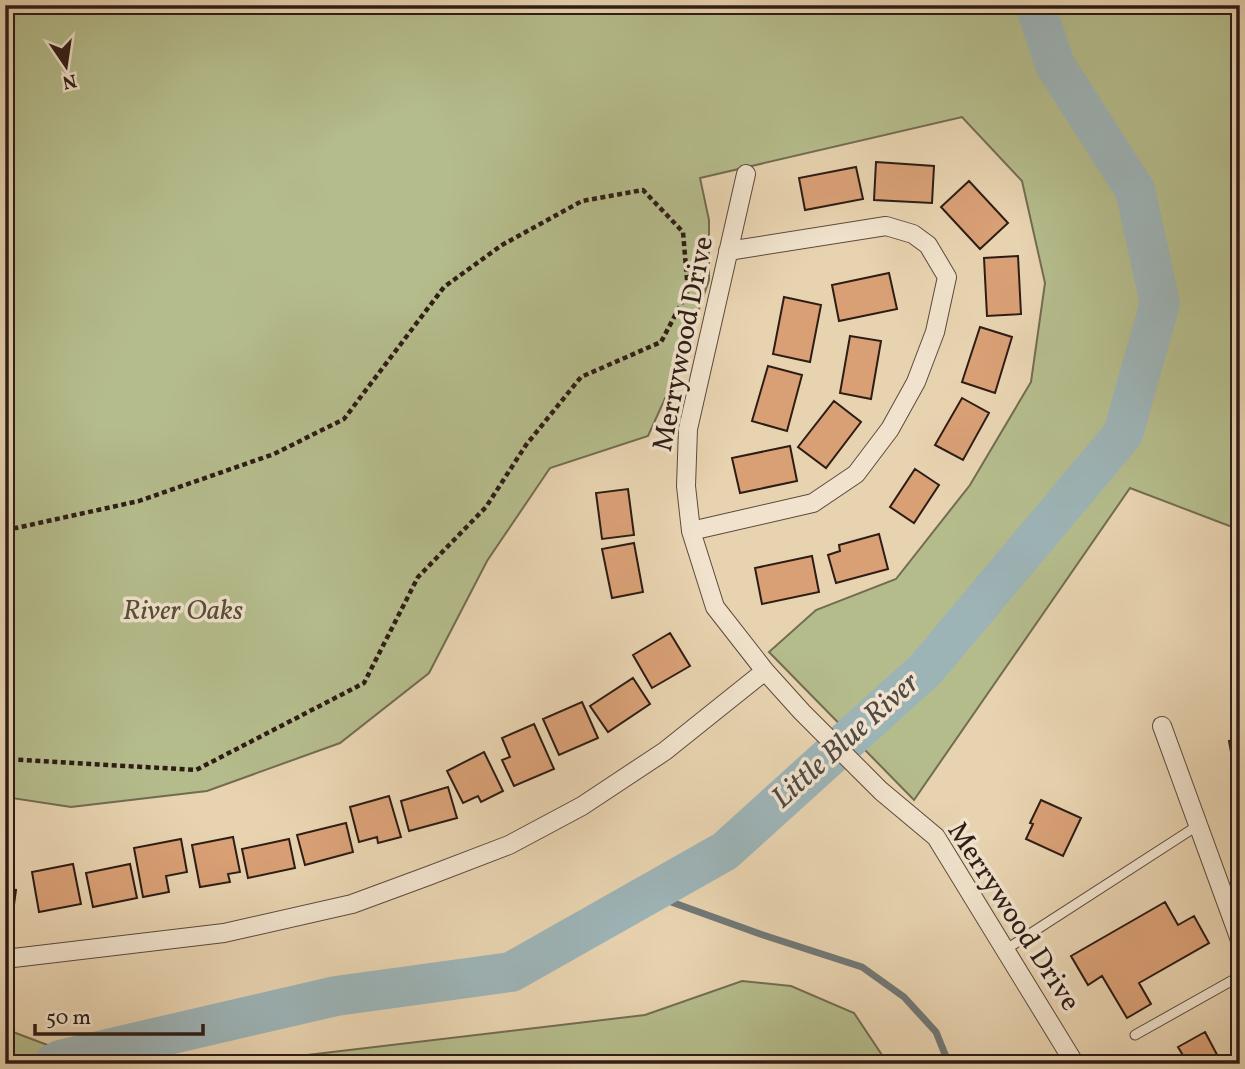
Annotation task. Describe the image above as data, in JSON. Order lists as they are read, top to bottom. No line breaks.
{"streets":{"street":["Merrywood Drive"]},"water":["Little Blue River"],"parks":["River Oaks"],"scale_bar":"50 m","north":"bottom"}
